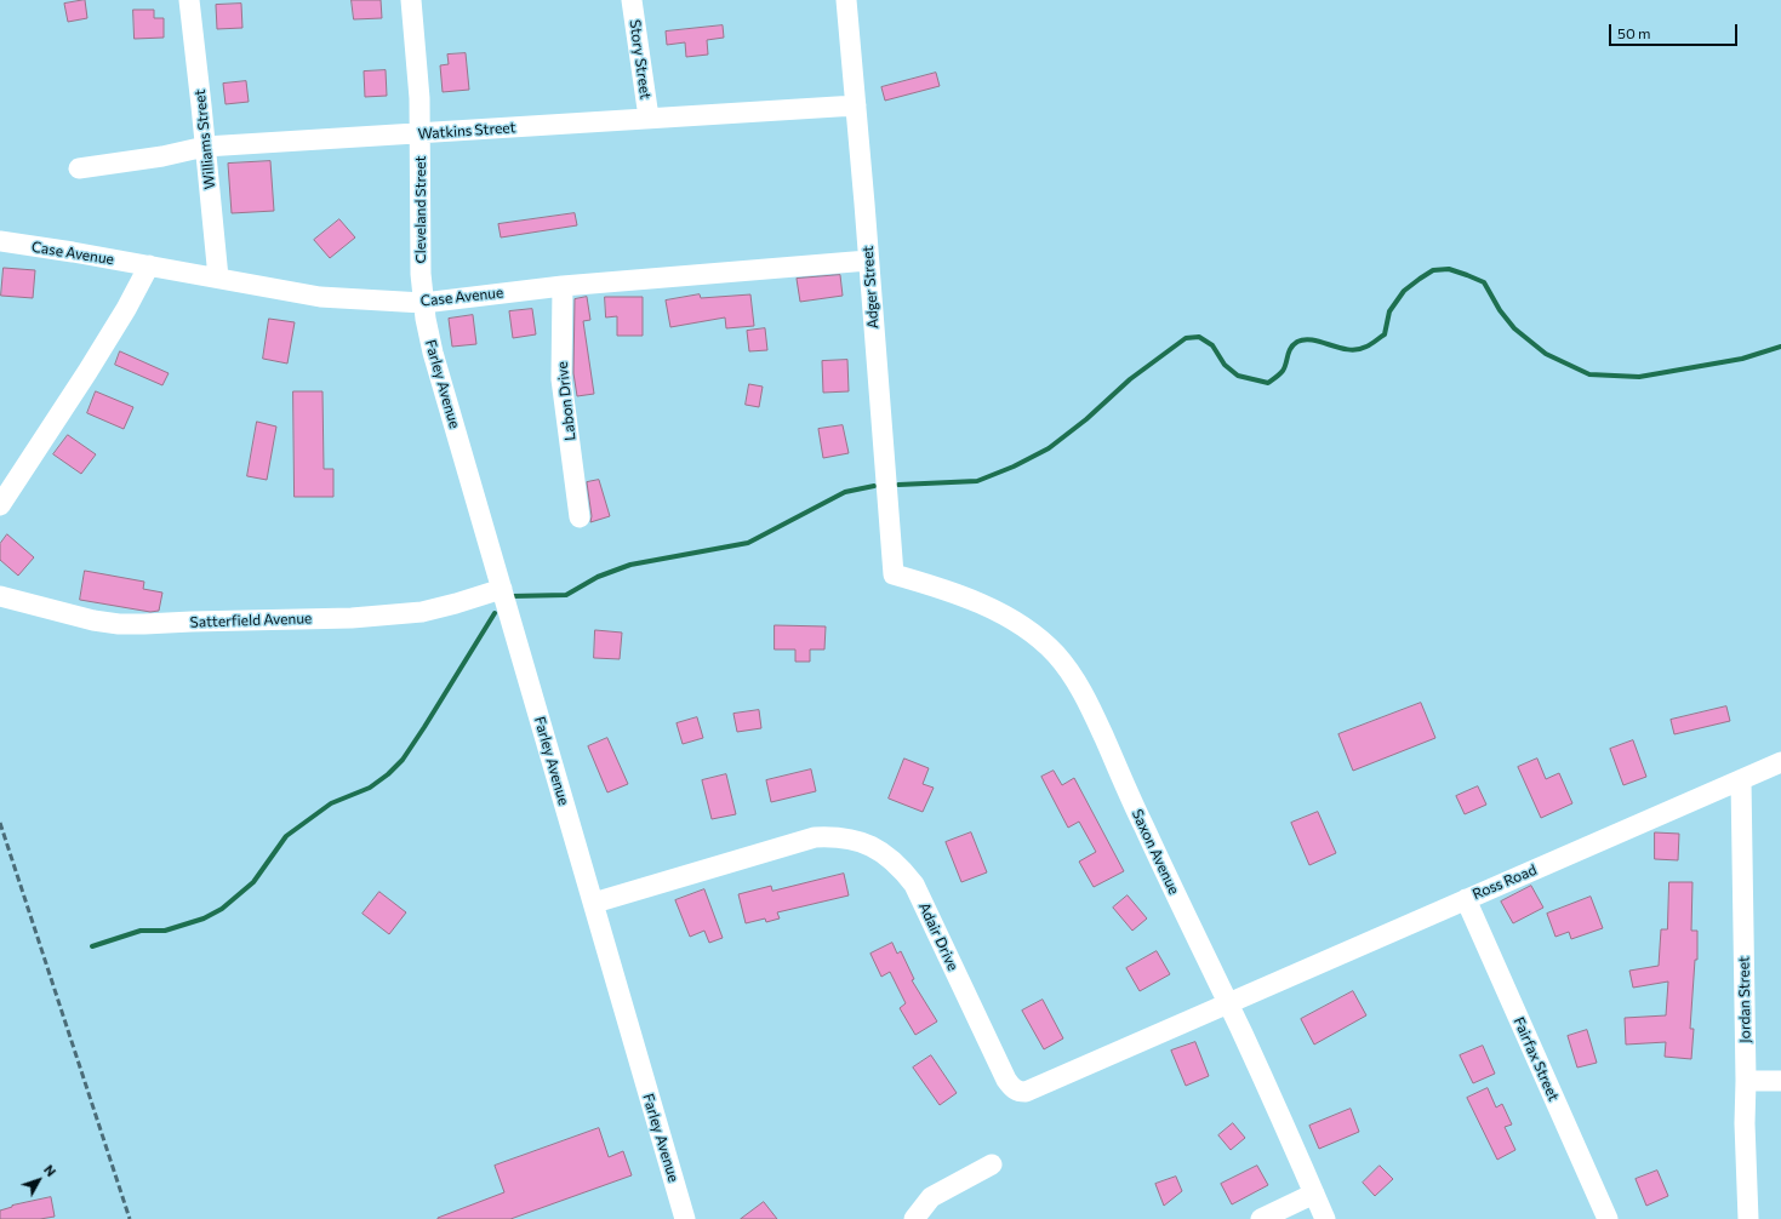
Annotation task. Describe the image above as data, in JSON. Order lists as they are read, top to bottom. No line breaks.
{"streets":{"street":["Story Street","Watkins Street","Williams Street","Cleveland Street","Case Avenue","Adger Street","Farley Avenue","Labon Drive","Satterfield Avenue","Saxon Avenue","Ross Road","Adair Drive","Jordan Street","Fairfax Street"]},"crossings":[["Story Street","Watkins Street"],["Watkins Street","Williams Street"],["Watkins Street","Cleveland Street"],["Watkins Street","Adger Street"],["Williams Street","Case Avenue"],["Cleveland Street","Case Avenue"],["Cleveland Street","Farley Avenue"],["Case Avenue","Adger Street"],["Case Avenue","Farley Avenue"],["Case Avenue","Labon Drive"],["Adger Street","Saxon Avenue"],["Farley Avenue","Satterfield Avenue"],["Farley Avenue","Adair Drive"],["Saxon Avenue","Ross Road"],["Saxon Avenue","Adair Drive"],["Ross Road","Adair Drive"],["Ross Road","Jordan Street"],["Ross Road","Fairfax Street"]],"scale_bar":"50 m","north":"top right"}
